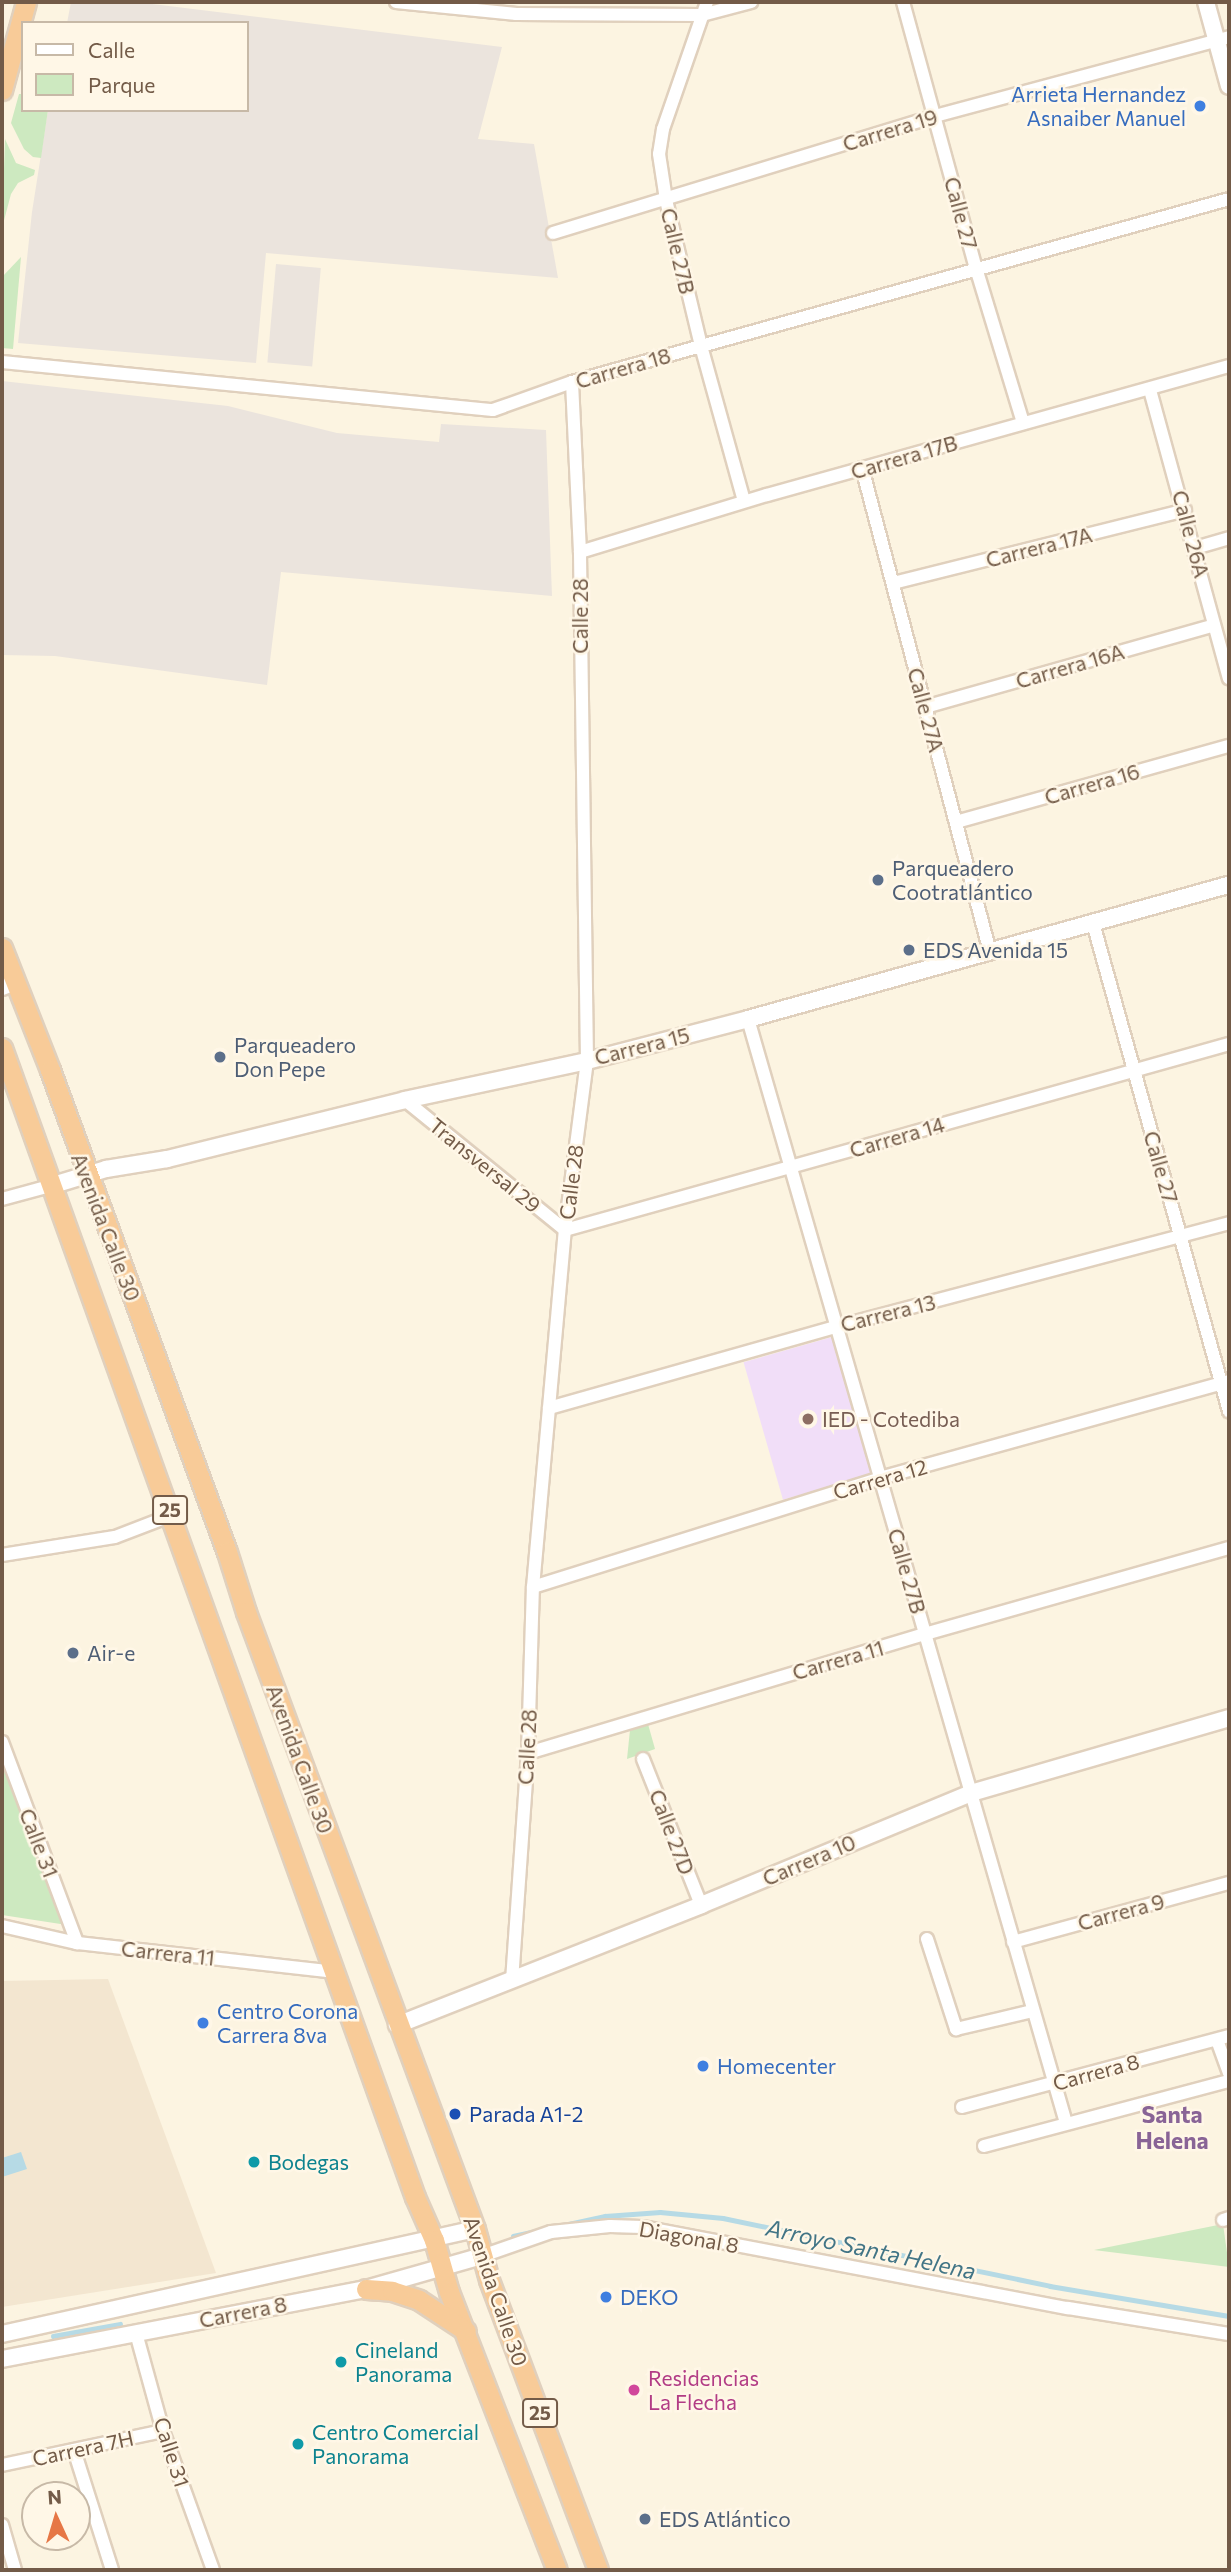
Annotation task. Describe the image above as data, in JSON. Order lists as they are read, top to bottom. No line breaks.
{"streets":{"highway":["Avenida Calle 30","25"],"street":["Carrera 19","Calle 27","Calle 27B","Carrera 18","Carrera 17B","Calle 26A","Carrera 17A","Calle 28","Carrera 16A","Calle 27A","Carrera 16","Carrera 15","Carrera 14","Transversal 29","Carrera 13","Carrera 12","Carrera 11","Calle 27D","Calle 31","Carrera 10","Carrera 9","Carrera 8","Diagonal 8","Carrera 7H"]},"crossings":[["Carrera 19","Calle 27"],["Carrera 19","Calle 27B"],["Calle 27","Carrera 18"],["Calle 27","Carrera 17B"],["Calle 27","Carrera 15"],["Calle 27","Carrera 14"],["Calle 27","Carrera 13"],["Calle 27","Carrera 12"],["Calle 27B","Carrera 18"],["Calle 27B","Carrera 17B"],["Calle 27B","Carrera 15"],["Calle 27B","Carrera 14"],["Calle 27B","Carrera 13"],["Calle 27B","Carrera 12"],["Calle 27B","Carrera 11"],["Calle 27B","Carrera 10"],["Calle 27B","Carrera 9"],["Calle 27B","Carrera 8"],["Carrera 18","Calle 28"],["Carrera 17B","Calle 26A"],["Carrera 17B","Calle 28"],["Carrera 17B","Calle 27A"],["Calle 26A","Carrera 17A"],["Calle 26A","Carrera 16A"],["Carrera 17A","Calle 27A"],["Calle 28","Carrera 15"],["Calle 28","Carrera 14"],["Calle 28","Transversal 29"],["Calle 28","Carrera 13"],["Calle 28","Carrera 12"],["Calle 28","Carrera 11"],["Calle 28","Carrera 10"],["Carrera 16A","Calle 27A"],["Calle 27A","Carrera 16"],["Calle 27A","Carrera 15"],["Carrera 15","Transversal 29"],["Carrera 15","Avenida Calle 30"],["Carrera 14","Transversal 29"],["Avenida Calle 30","Carrera 11"],["Avenida Calle 30","Carrera 10"],["Avenida Calle 30","Carrera 8"],["Avenida Calle 30","Diagonal 8"],["Carrera 11","Calle 31"],["Calle 27D","Carrera 10"],["Calle 31","Carrera 8"],["Calle 31","Carrera 7H"],["Carrera 8","Diagonal 8"]],"districts":["Santa Helena"],"water":["Arroyo Santa Helena"],"places":["Arrieta Hernandez Asnaiber Manuel","Parqueadero Cootratlántico","EDS Avenida 15","Parqueadero Don Pepe","IED - Cotediba","Air-e","Centro Corona Carrera 8va","Homecenter","Parada A1-2","Bodegas","DEKO","Cineland Panorama","Residencias La Flecha","Centro Comercial Panorama","EDS Atlántico"],"legend":["Calle","Parque"],"north":"top"}
